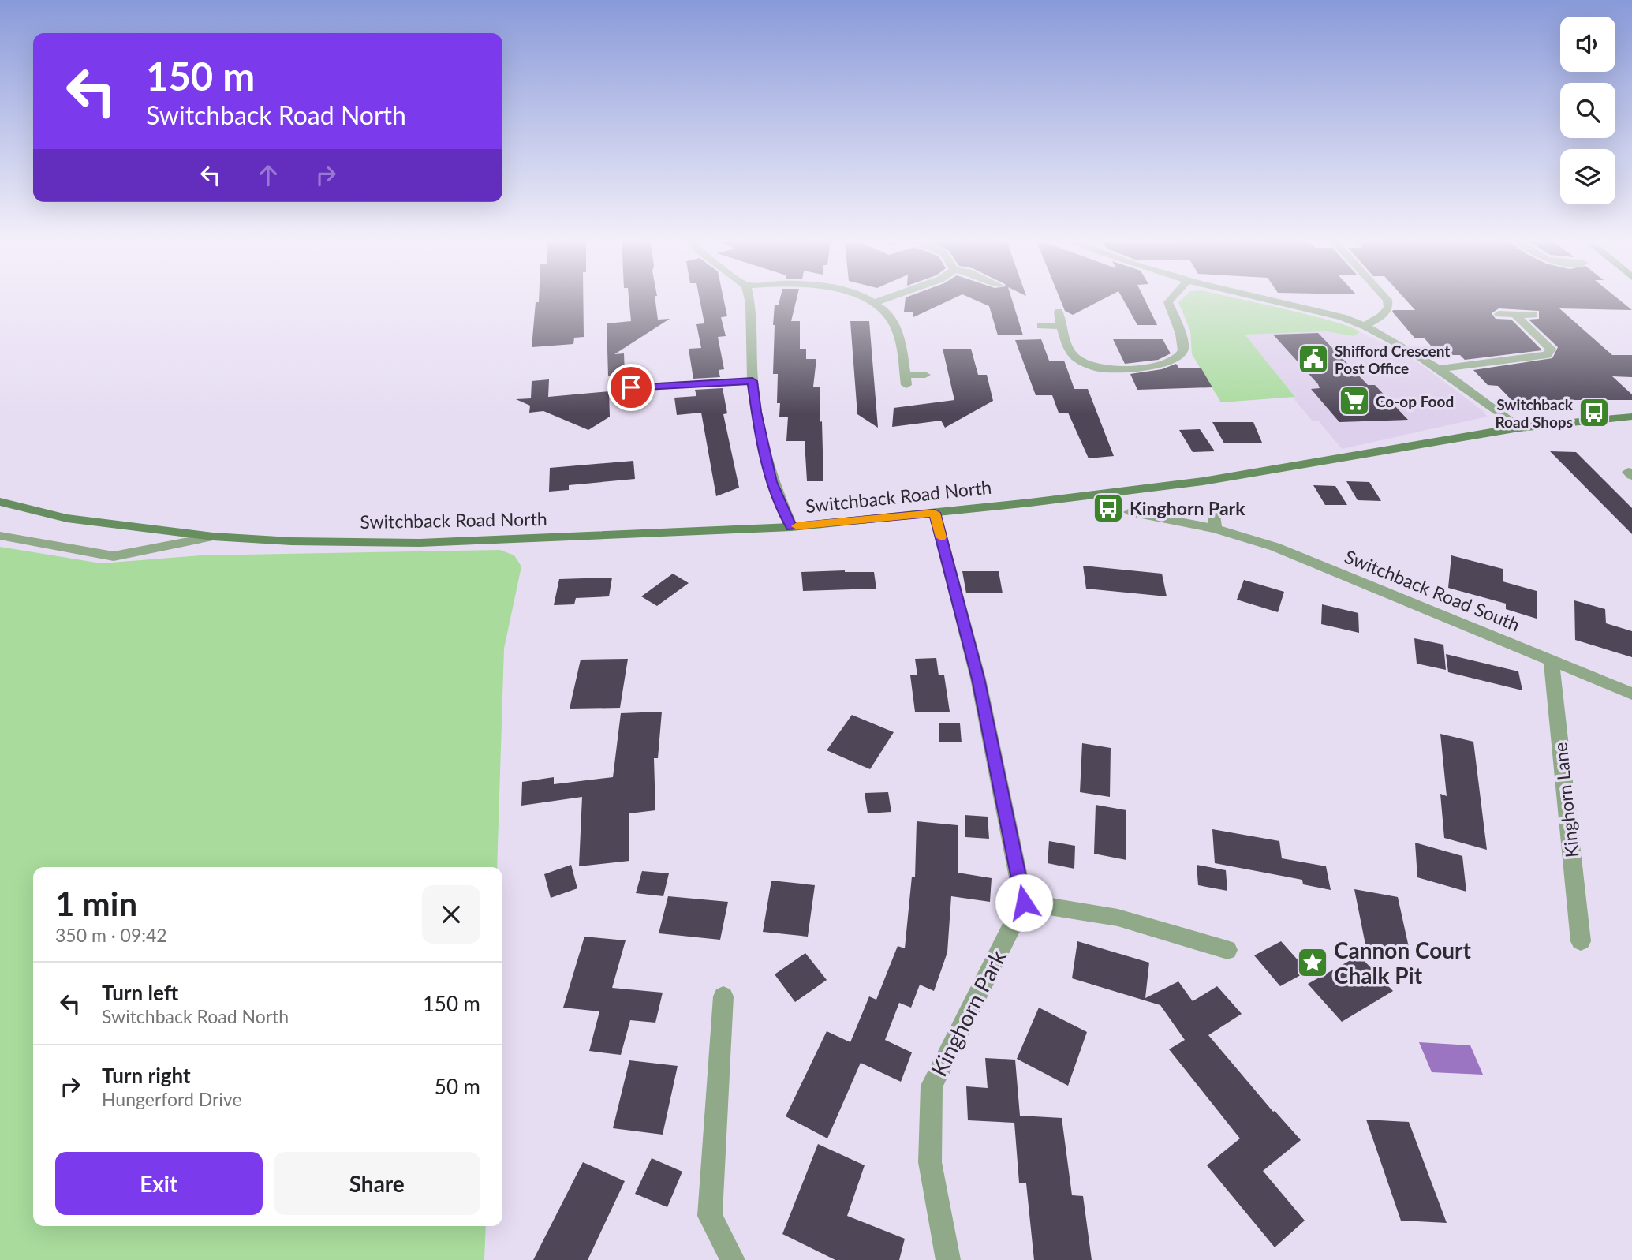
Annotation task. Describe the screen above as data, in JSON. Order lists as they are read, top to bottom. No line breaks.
{"streets":{"main road":["Switchback Road North"],"street":["Switchback Road South","Kinghorn Lane","Kinghorn Park"]},"crossings":[["Switchback Road South","Kinghorn Lane"]],"places":{"public building":["Shifford Crescent Post Office"],"supermarket":["Co-op Food"],"bus stop":["Switchback Road Shops","Kinghorn Park"],"place":["Cannon Court Chalk Pit"]},"page":{"turn":["150 m","Switchback Road North"],"heading":["1 min","350 m · 09:42"],"list":[{"name":"Turn left","note":"Switchback Road North","value":"150 m"},{"name":"Turn right","note":"Hungerford Drive","value":"50 m"}],"buttons":["Exit","Share"]}}
